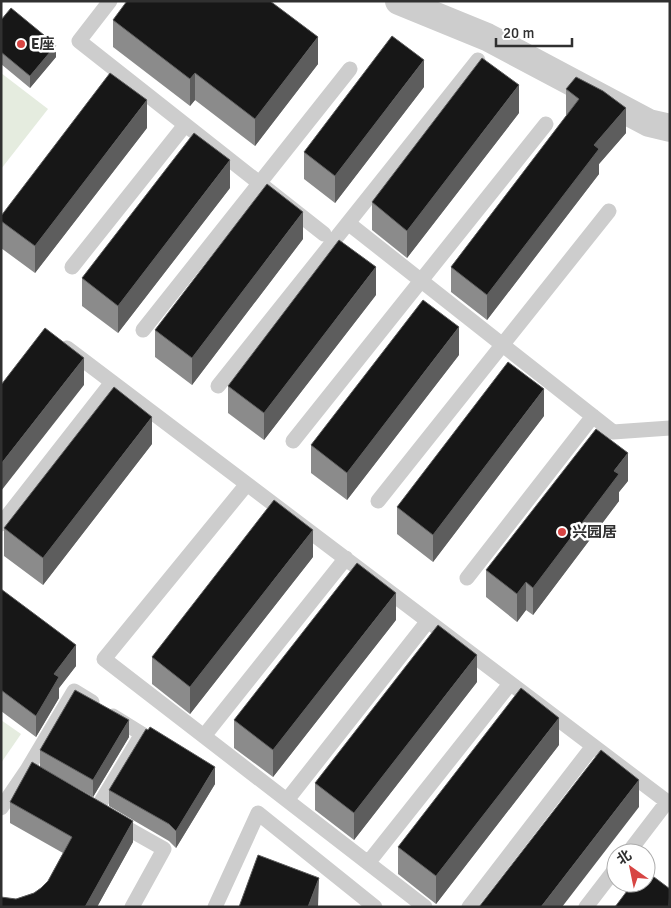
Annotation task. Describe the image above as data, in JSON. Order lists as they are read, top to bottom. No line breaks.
{"places":["E座","兴园居"],"scale_bar":"20 m","north":"top left"}
